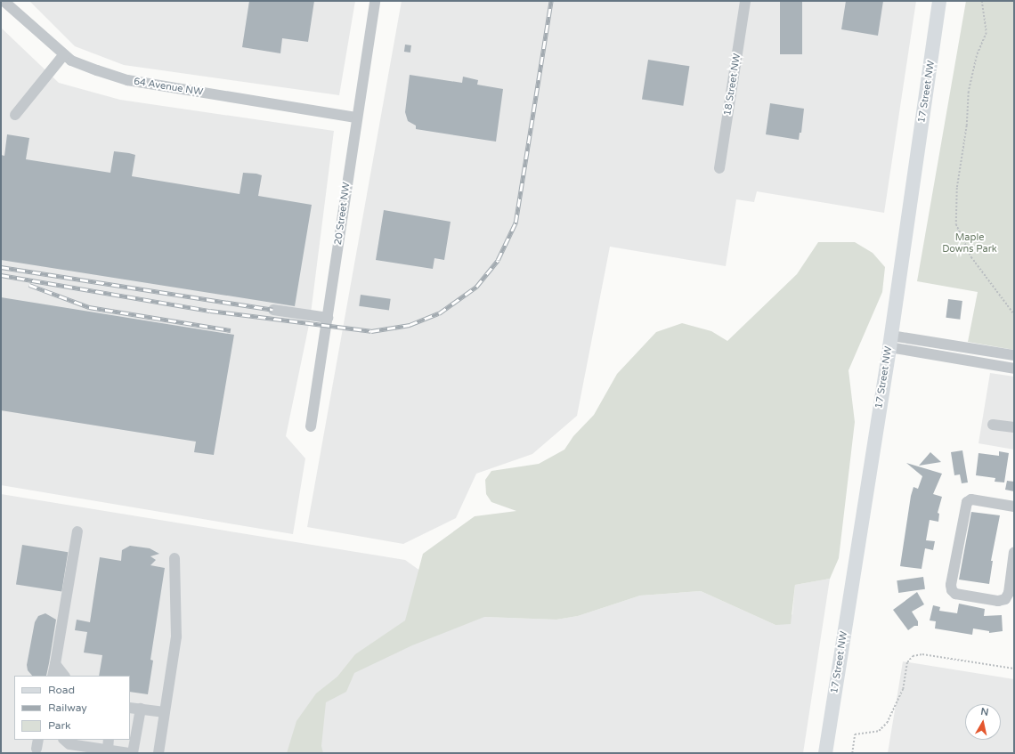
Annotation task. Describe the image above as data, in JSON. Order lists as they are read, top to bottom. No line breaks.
{"streets":{"main road":["17 Street NW"],"street":["18 Street NW","64 Avenue NW","20 Street NW"]},"crossings":[["64 Avenue NW","20 Street NW"]],"parks":["Maple Downs Park"],"legend":["Road","Railway","Park"],"north":"top"}
